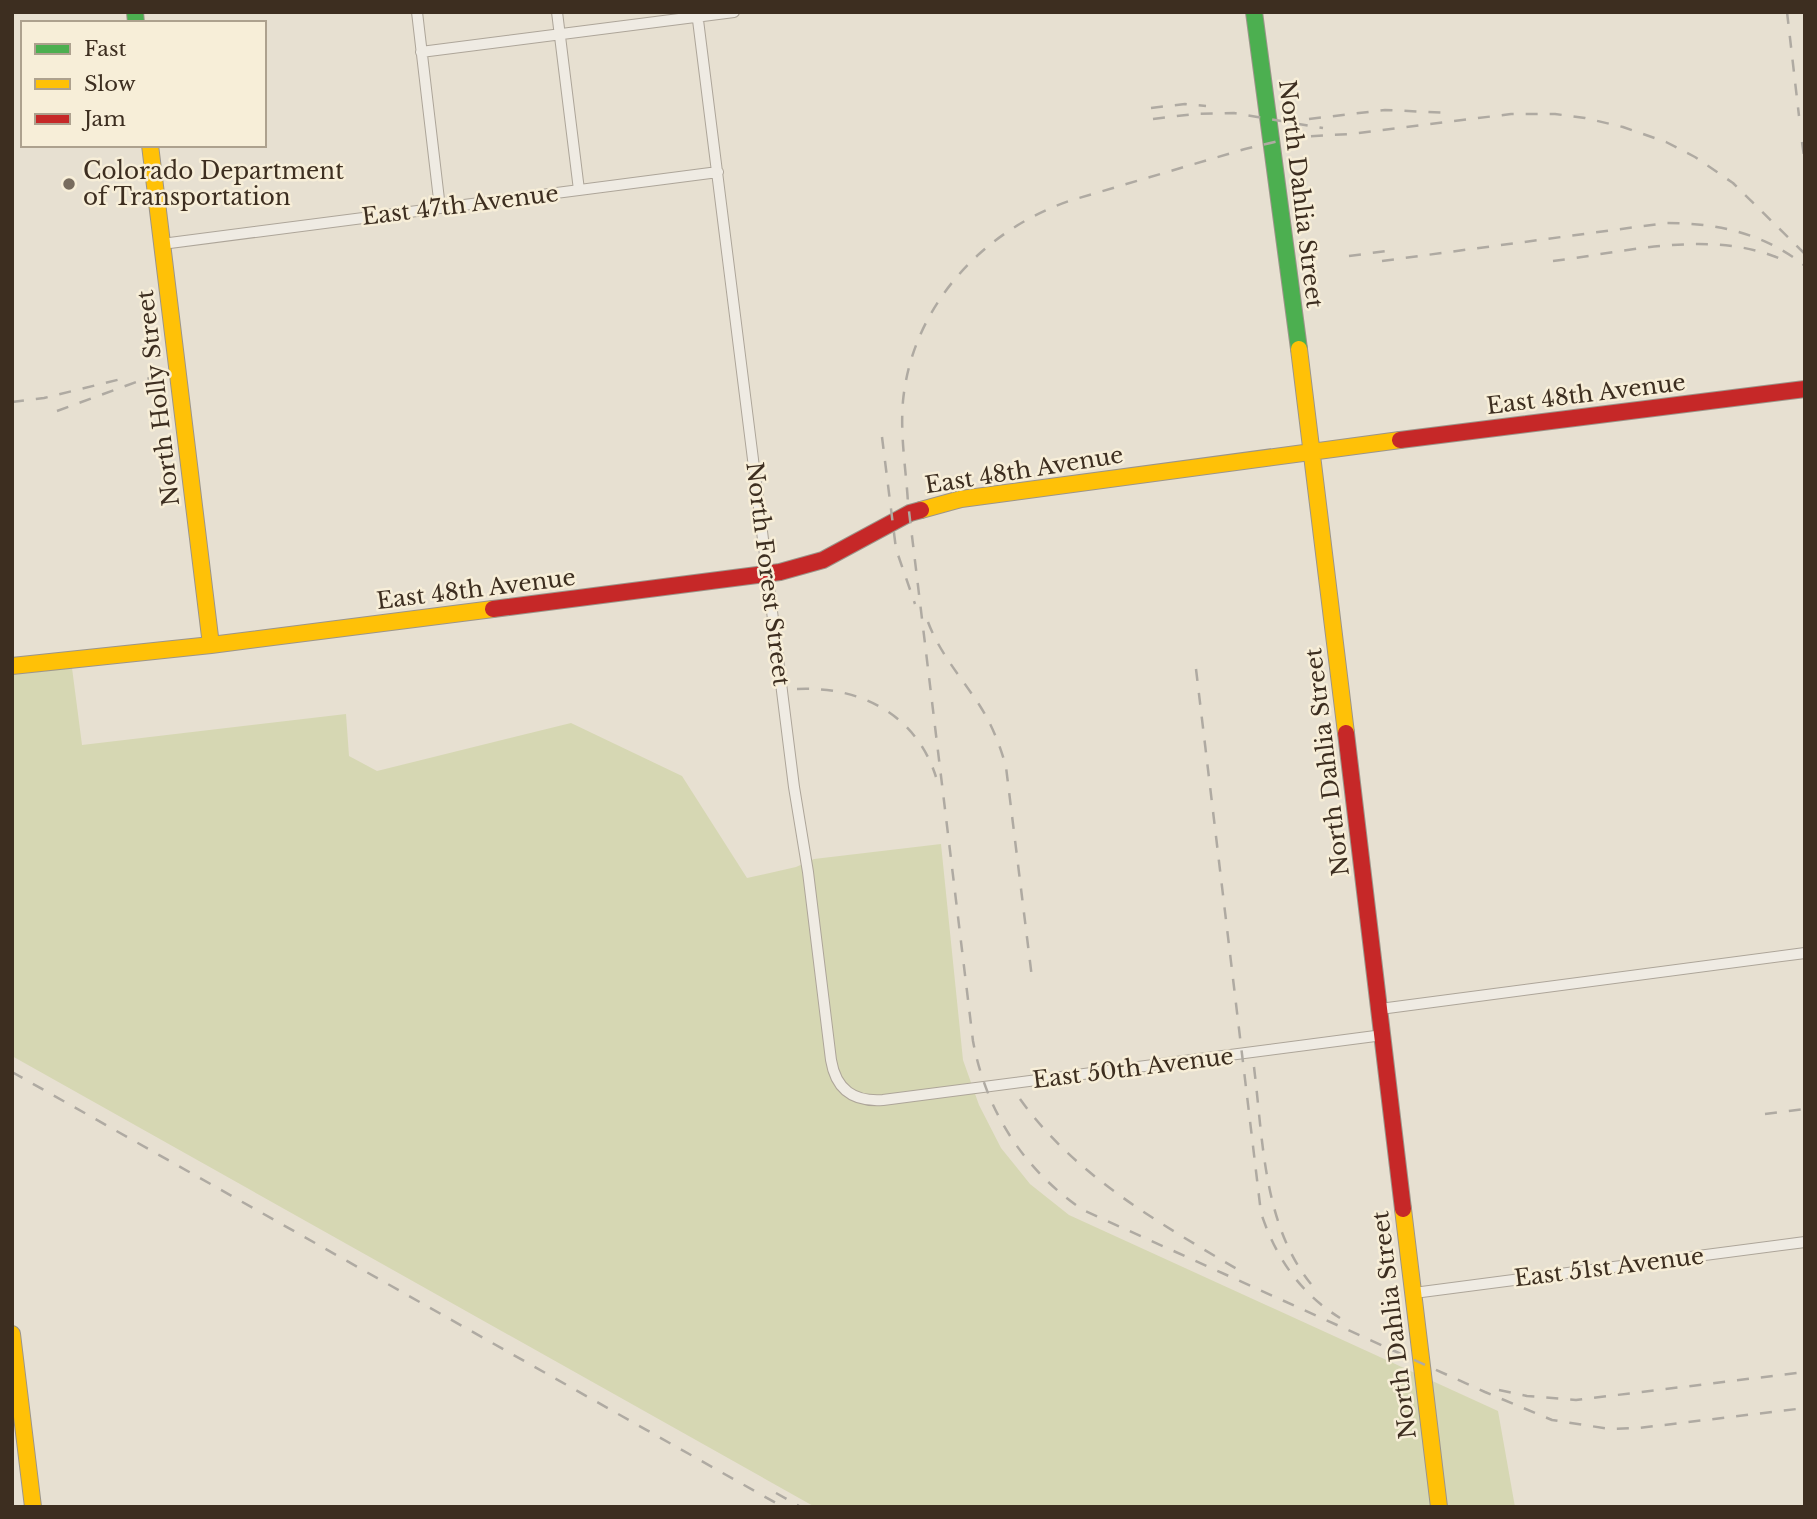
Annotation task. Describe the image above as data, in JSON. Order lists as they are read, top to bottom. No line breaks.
{"streets":{"street":["North Dahlia Street","East 47th Avenue","East 48th Avenue","North Holly Street","North Forest Street","East 50th Avenue","East 51st Avenue"]},"crossings":[["North Dahlia Street","East 48th Avenue"],["North Dahlia Street","East 50th Avenue"],["North Dahlia Street","East 51st Avenue"],["East 47th Avenue","North Holly Street"],["East 47th Avenue","North Forest Street"],["East 48th Avenue","North Holly Street"],["East 48th Avenue","North Forest Street"],["North Forest Street","East 50th Avenue"]],"places":["Colorado Department of Transportation"],"legend":["Fast","Slow","Jam"]}
